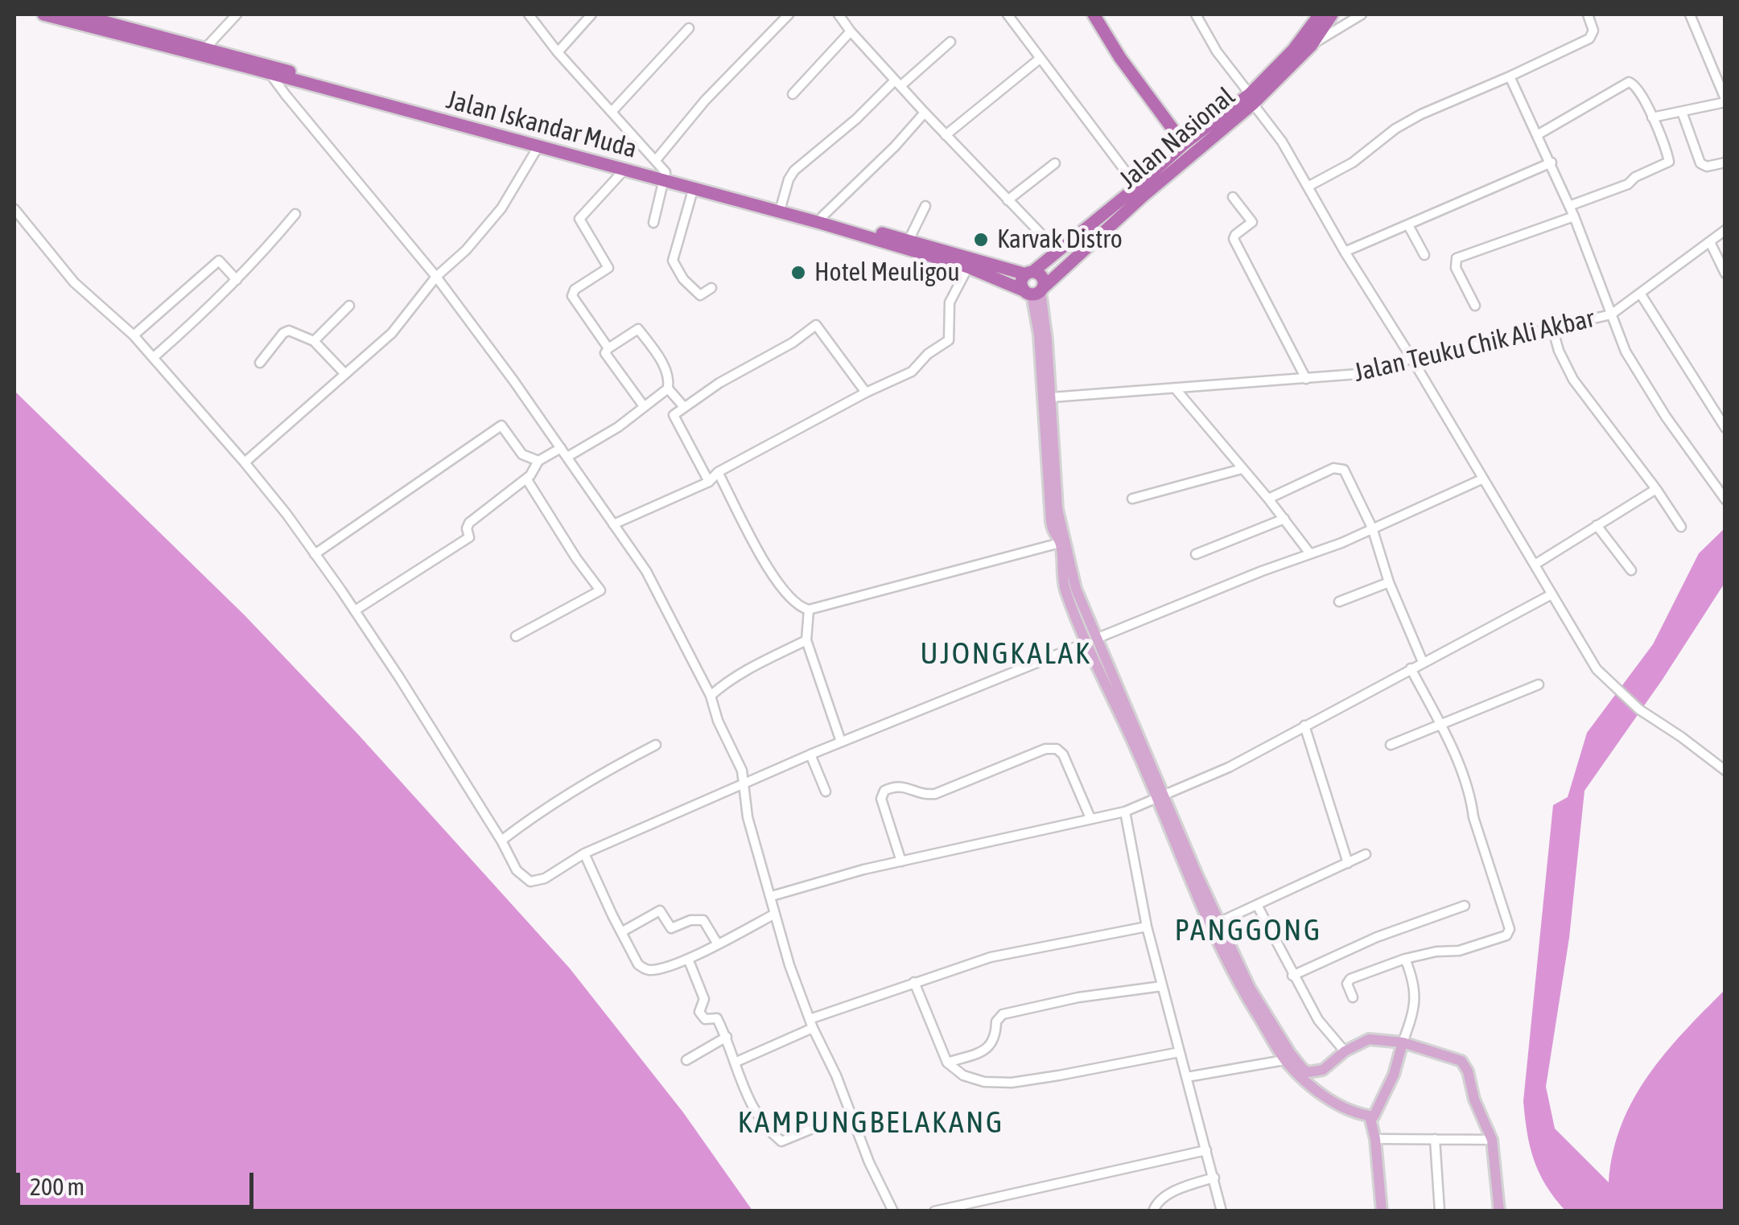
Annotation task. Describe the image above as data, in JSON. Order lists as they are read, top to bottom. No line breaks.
{"streets":{"highway":["Jalan Iskandar Muda","Jalan Nasional"],"street":["Jalan Teuku Chik Ali Akbar"]},"crossings":[["Jalan Iskandar Muda","Jalan Nasional"]],"districts":["UJONGKALAK","PANGGONG","KAMPUNGBELAKANG"],"places":["Karvak Distro","Hotel Meuligou"],"scale_bar":"200 m"}
